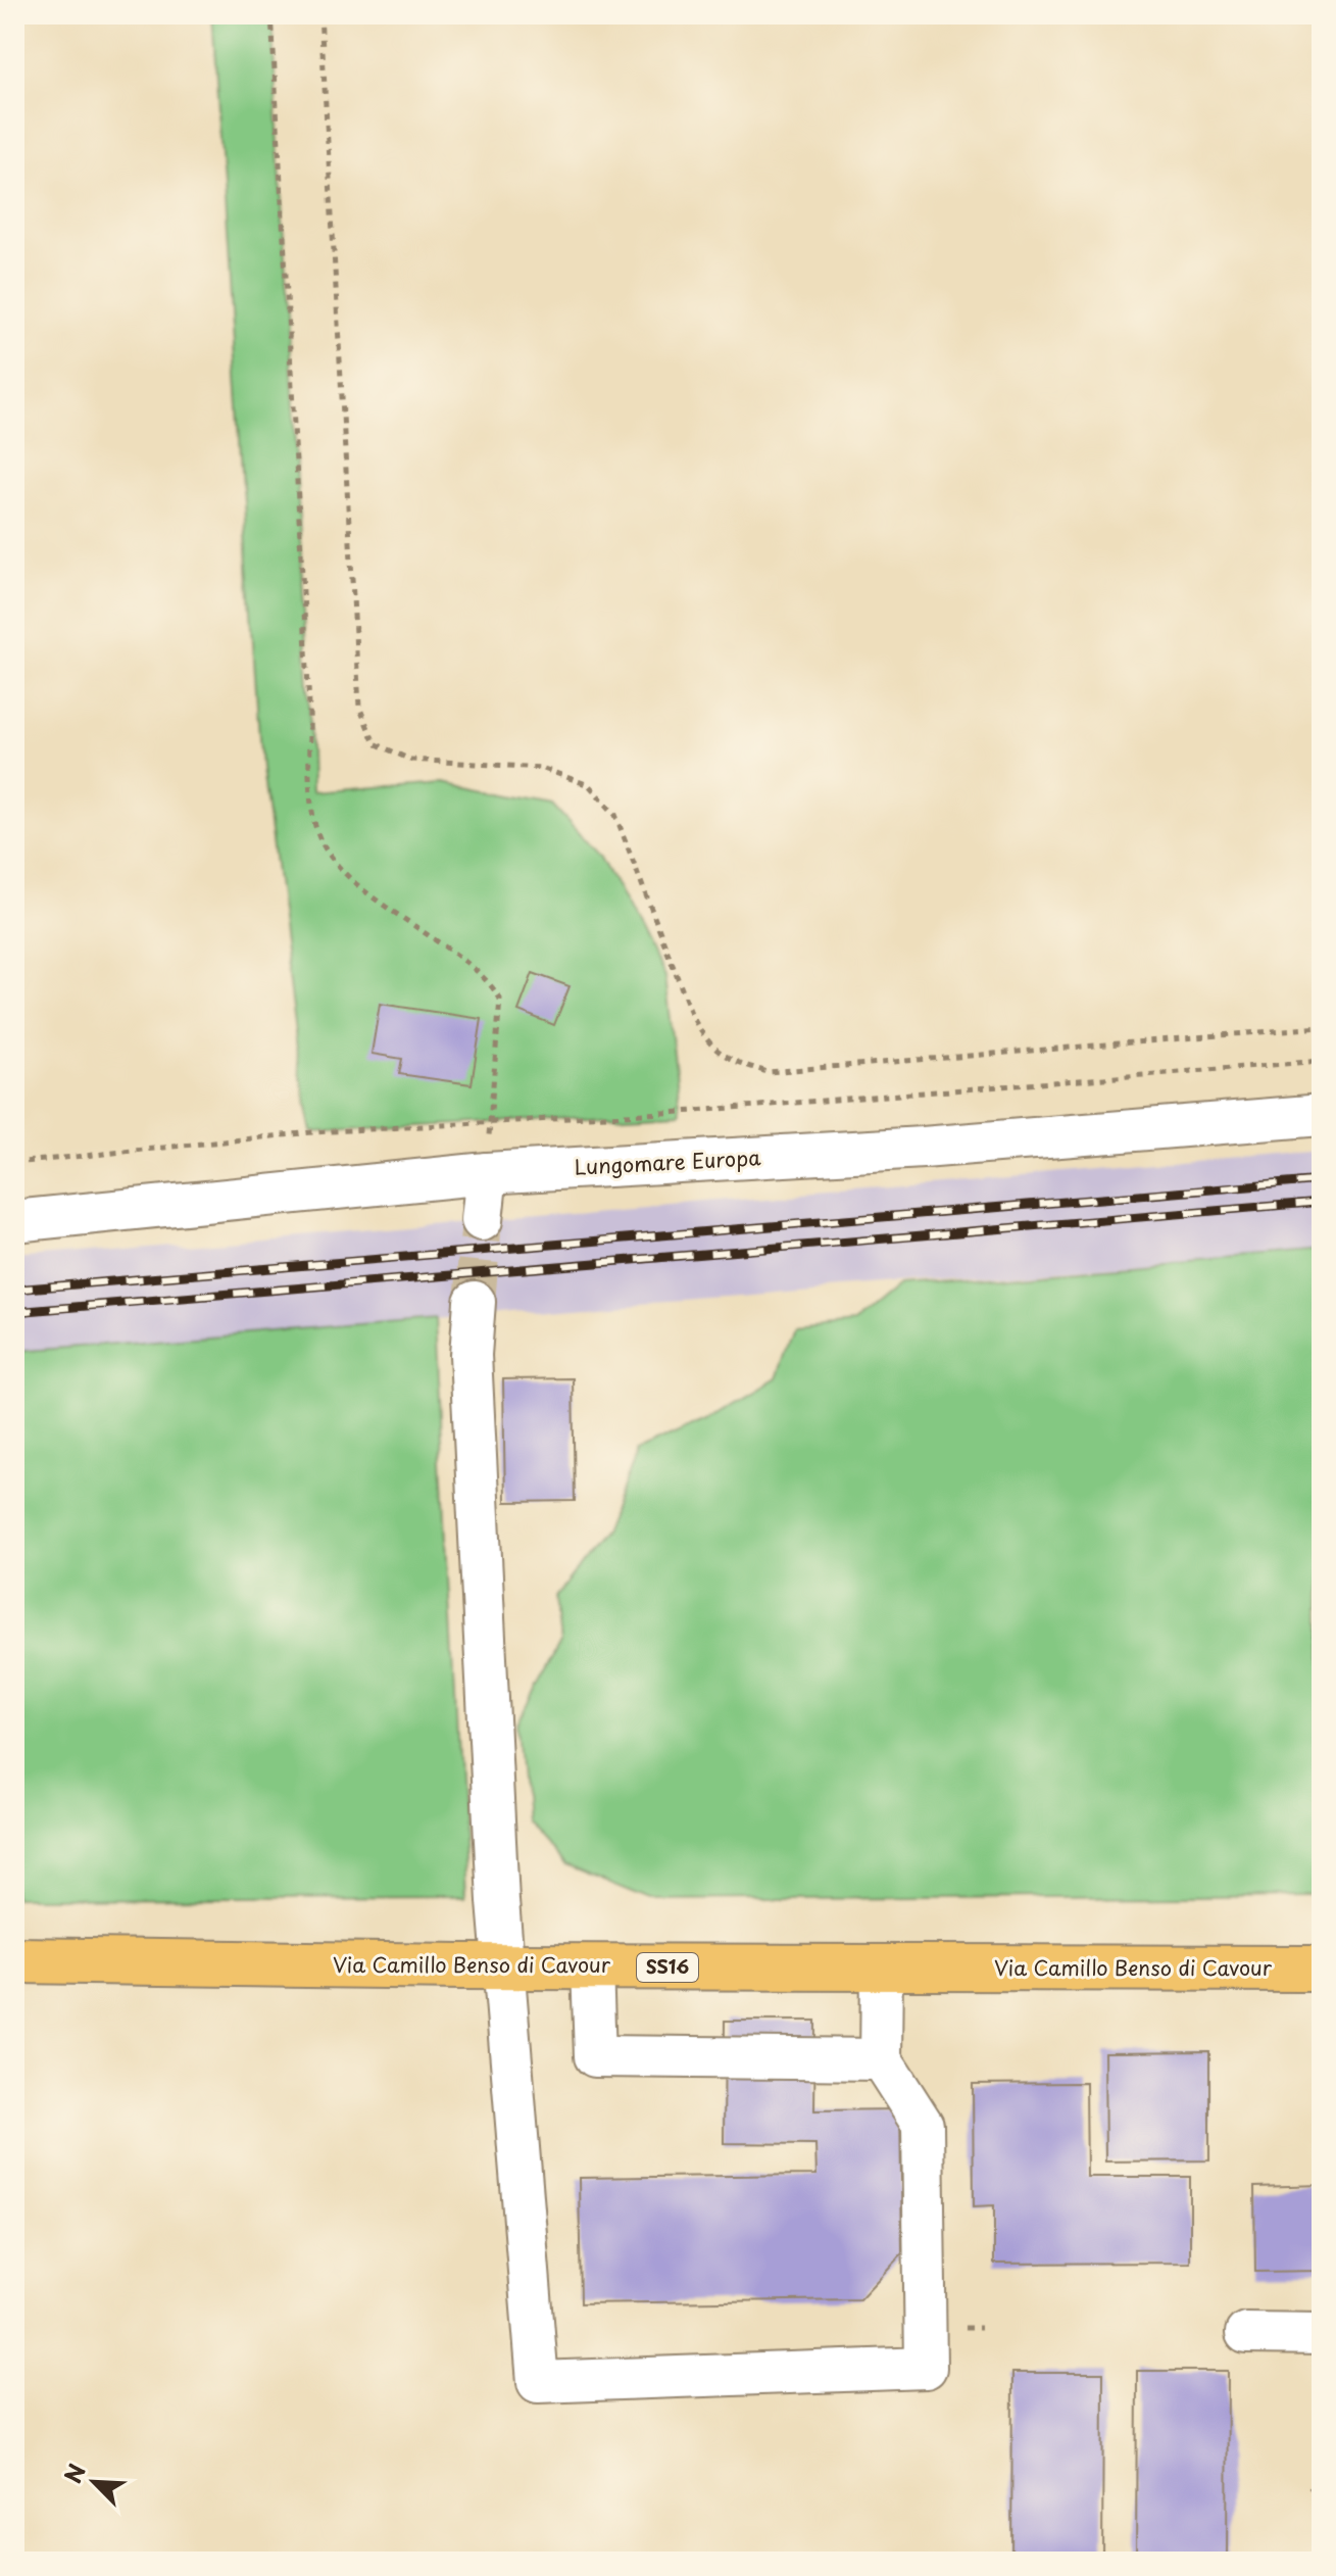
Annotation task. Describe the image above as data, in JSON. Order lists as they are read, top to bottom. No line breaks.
{"streets":{"main road":["Via Camillo Benso di Cavour","SS16"],"street":["Lungomare Europa"]},"north":"top left"}
